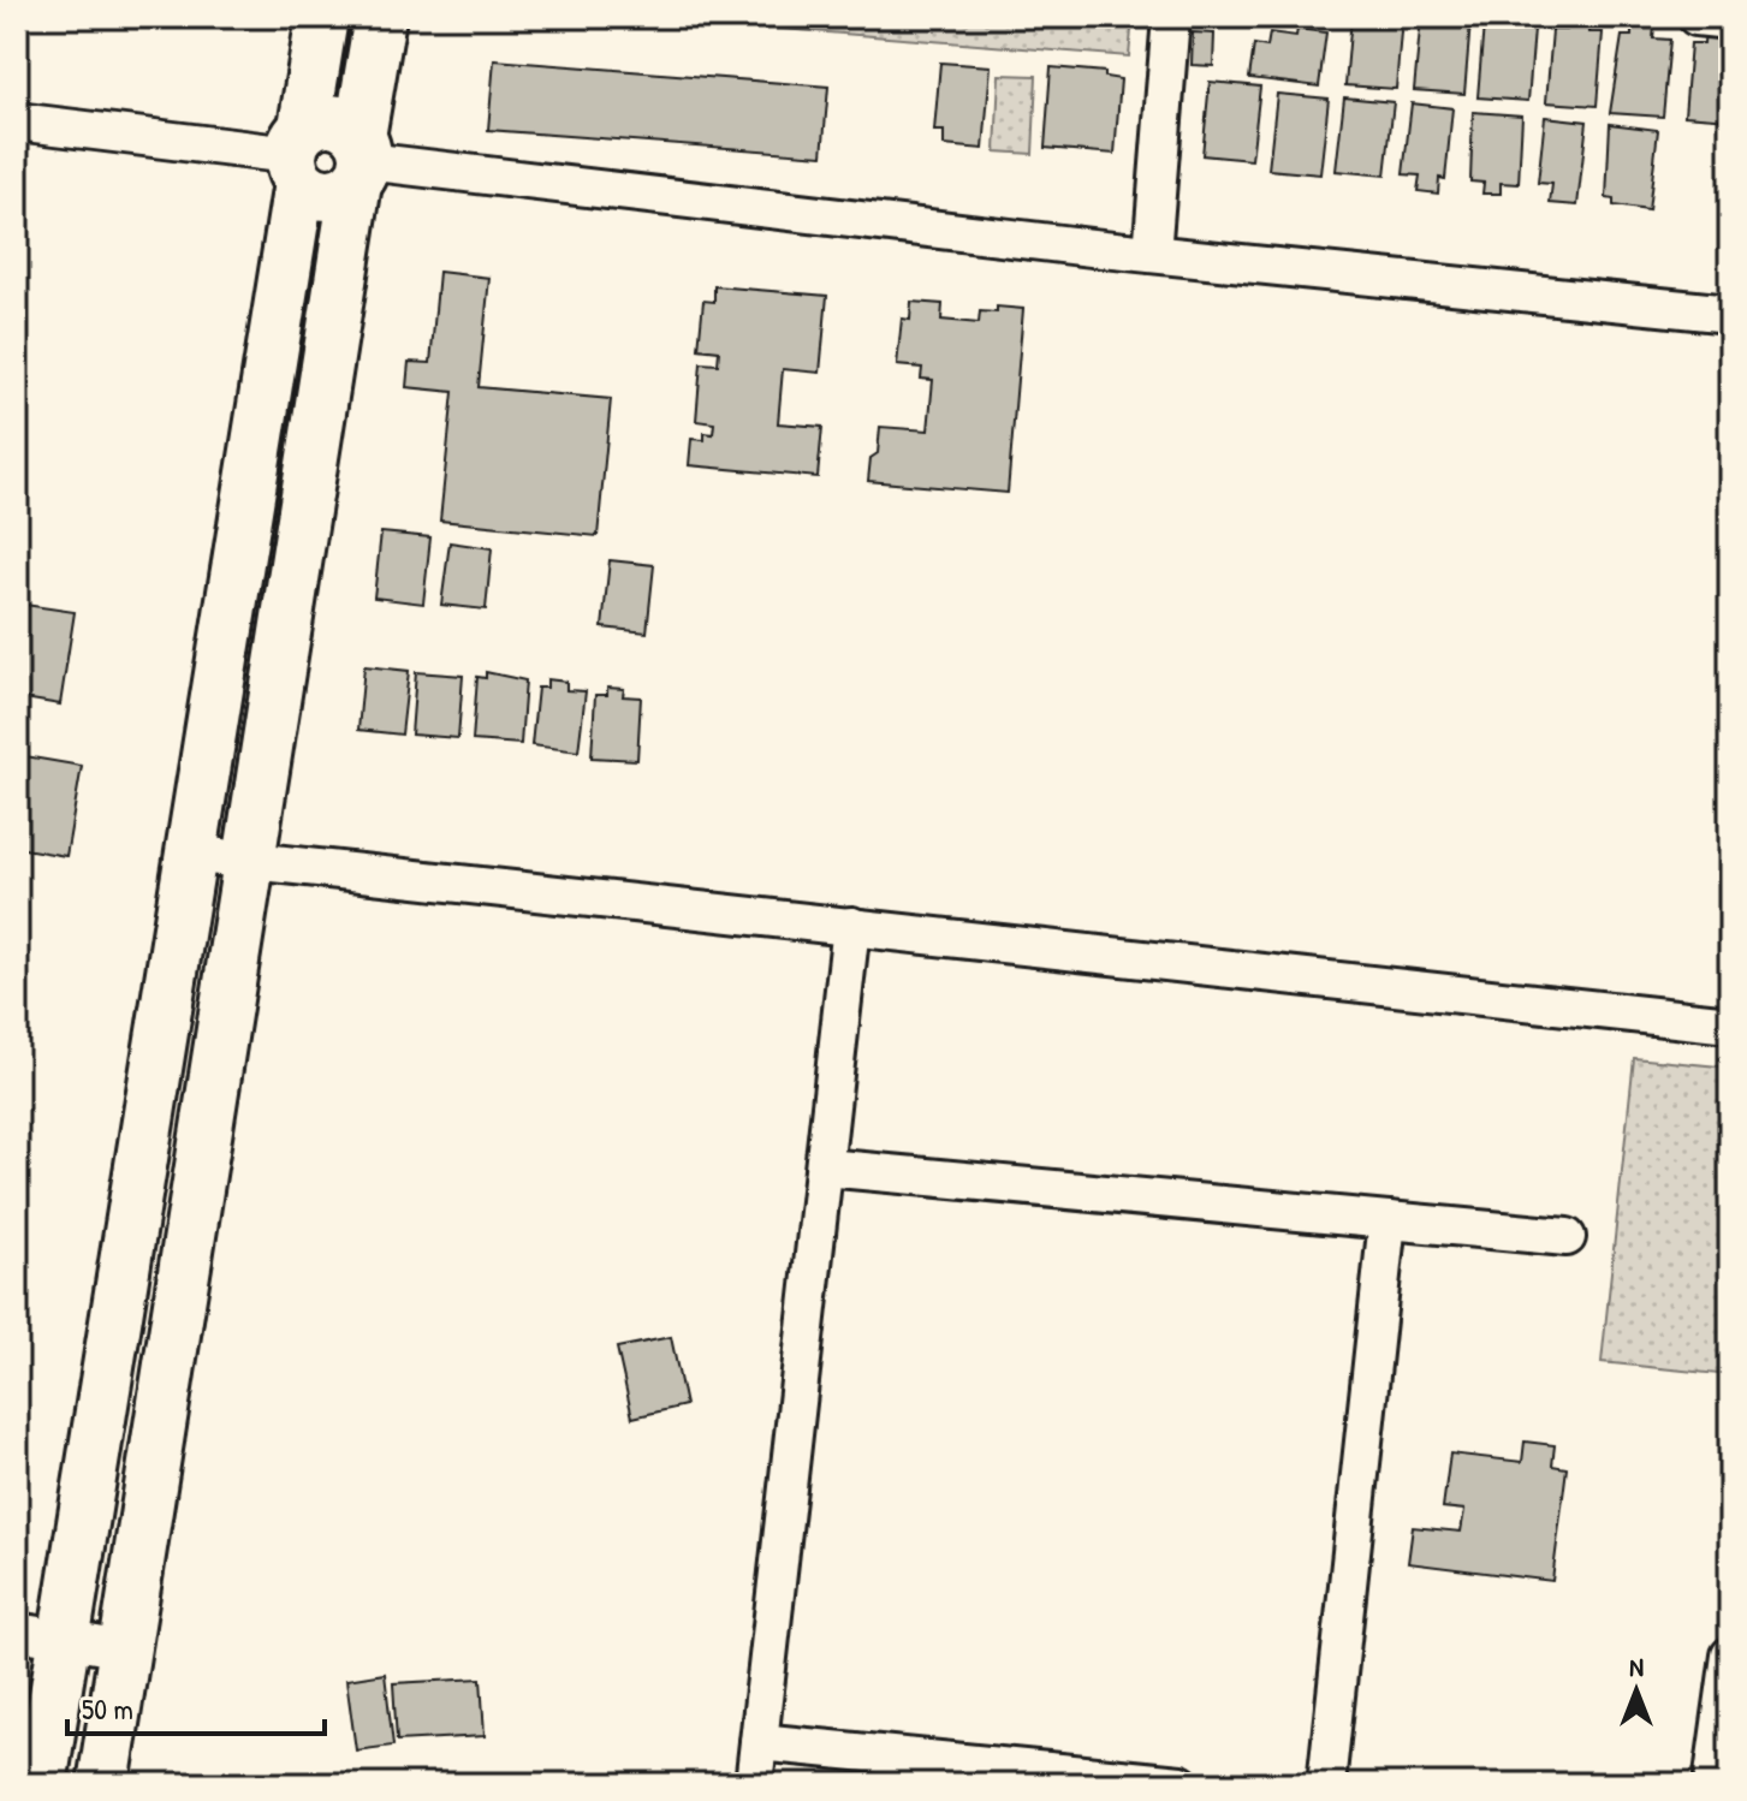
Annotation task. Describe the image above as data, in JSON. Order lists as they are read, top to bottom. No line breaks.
{"scale_bar":"50 m","north":"top"}
